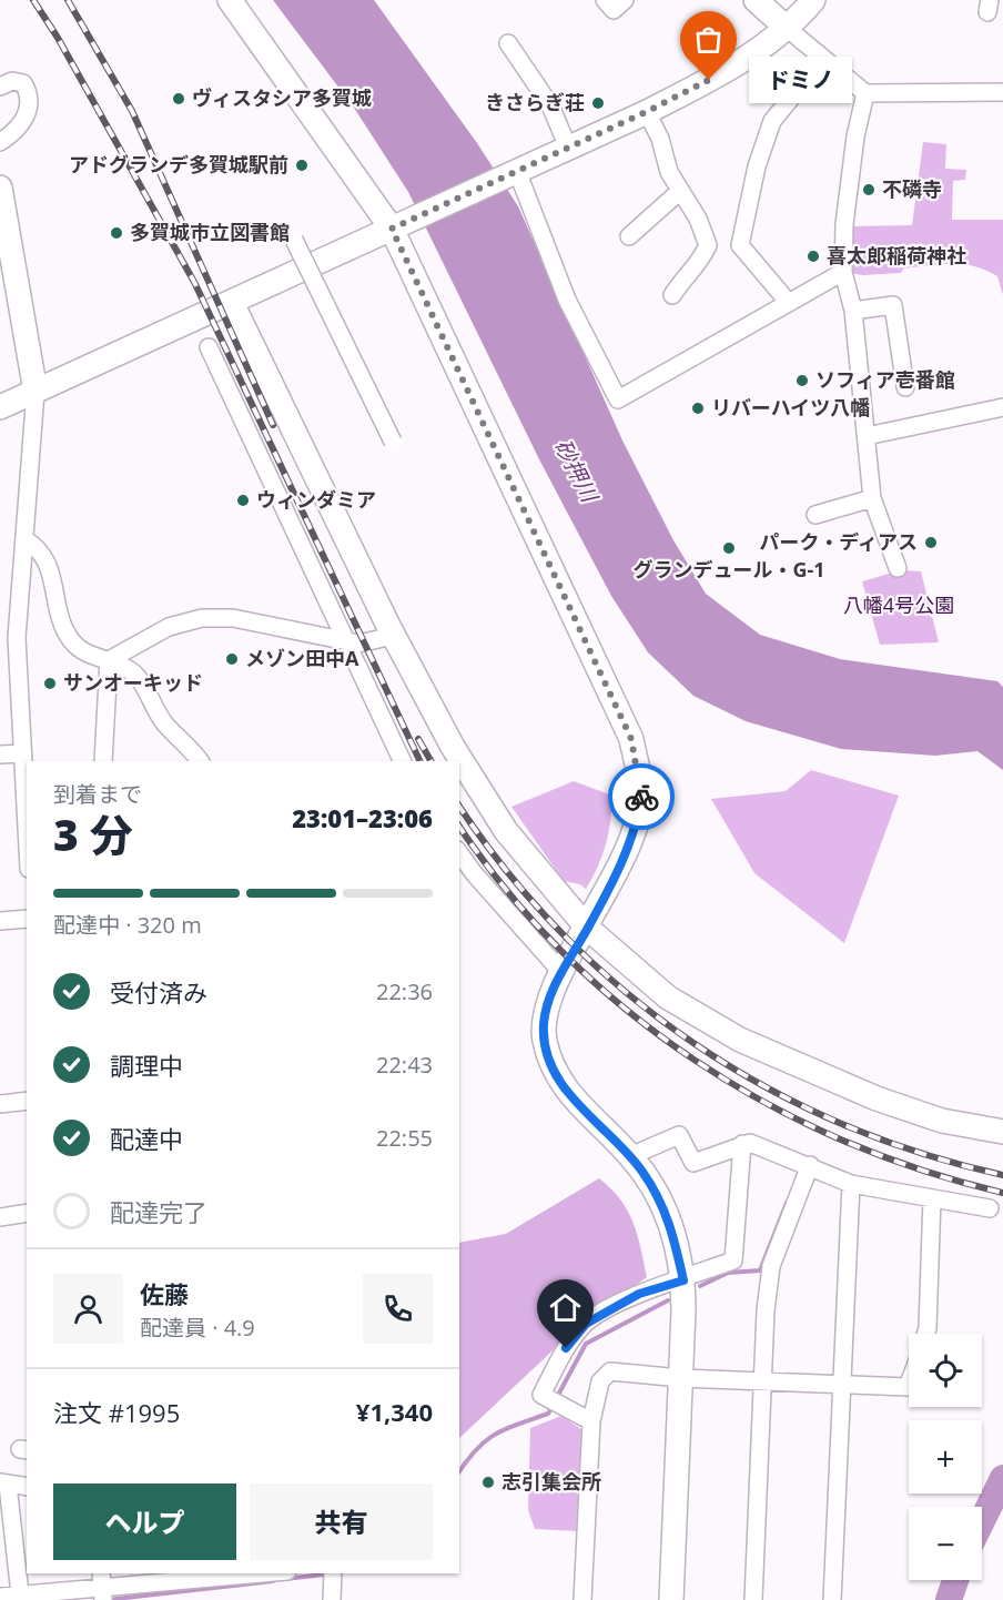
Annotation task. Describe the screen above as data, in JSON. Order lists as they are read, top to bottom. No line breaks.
{"water":["砂押川"],"parks":["八幡4号公園"],"places":["ドミノ","ヴィスタシア多賀城","きさらぎ荘","アドグランデ多賀城駅前","不磷寺","多賀城市立図書館","喜太郎稲荷神社","ソフィア壱番館","リバーハイツ八幡","ウィンダミア","パーク・ディアス","グランデュール・G-1","メゾン田中A","サンオーキッド","志引集会所"],"page":{"bubble":"ドミノ","heading":["3 分","到着まで","23:01–23:06"],"panel":["佐藤","配達員 · 4.9","注文 #1995","¥1,340"],"bar":"配達中 · 320 m","list":[["受付済み","22:36"],["調理中","22:43"],["配達中","22:55"],"配達完了"],"map_buttons":["+","−"],"buttons":["ヘルプ","共有"]}}
